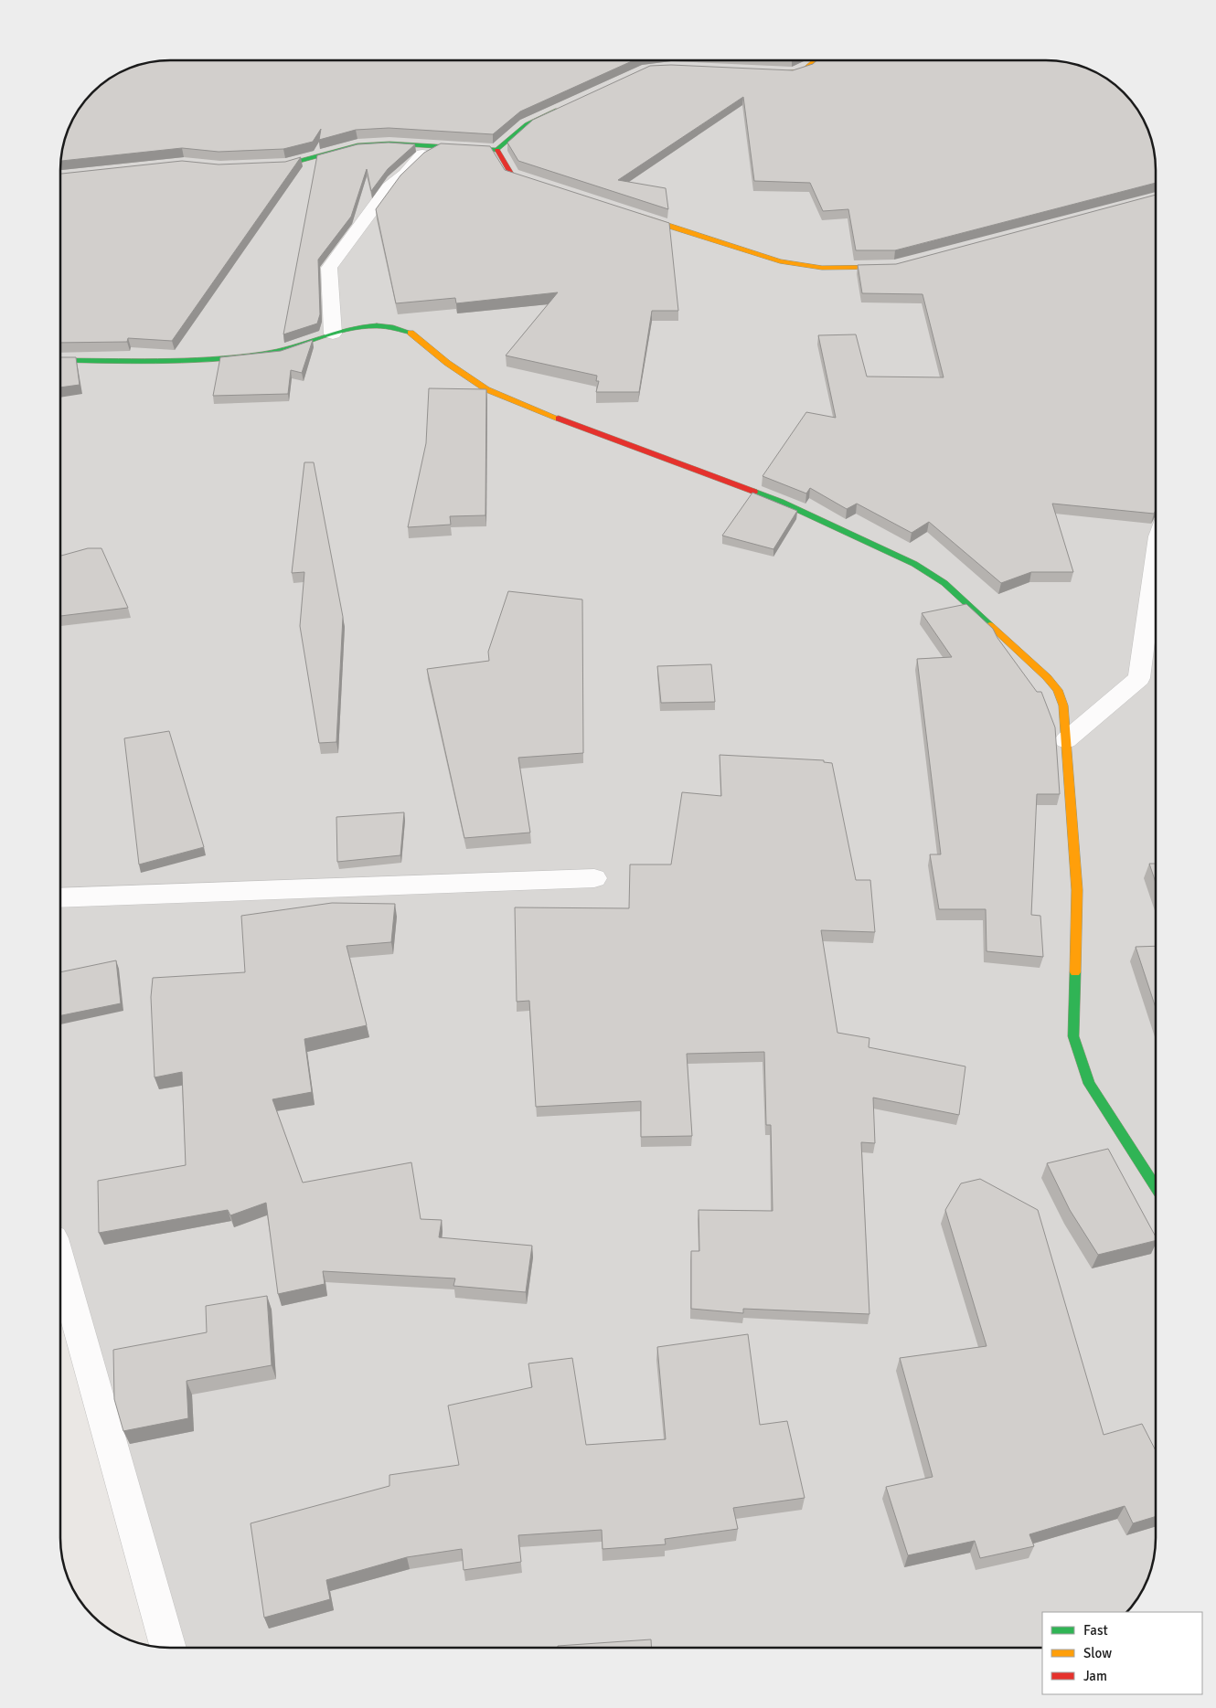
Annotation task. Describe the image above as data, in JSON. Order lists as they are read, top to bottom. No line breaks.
{"legend":["Fast","Slow","Jam"]}
